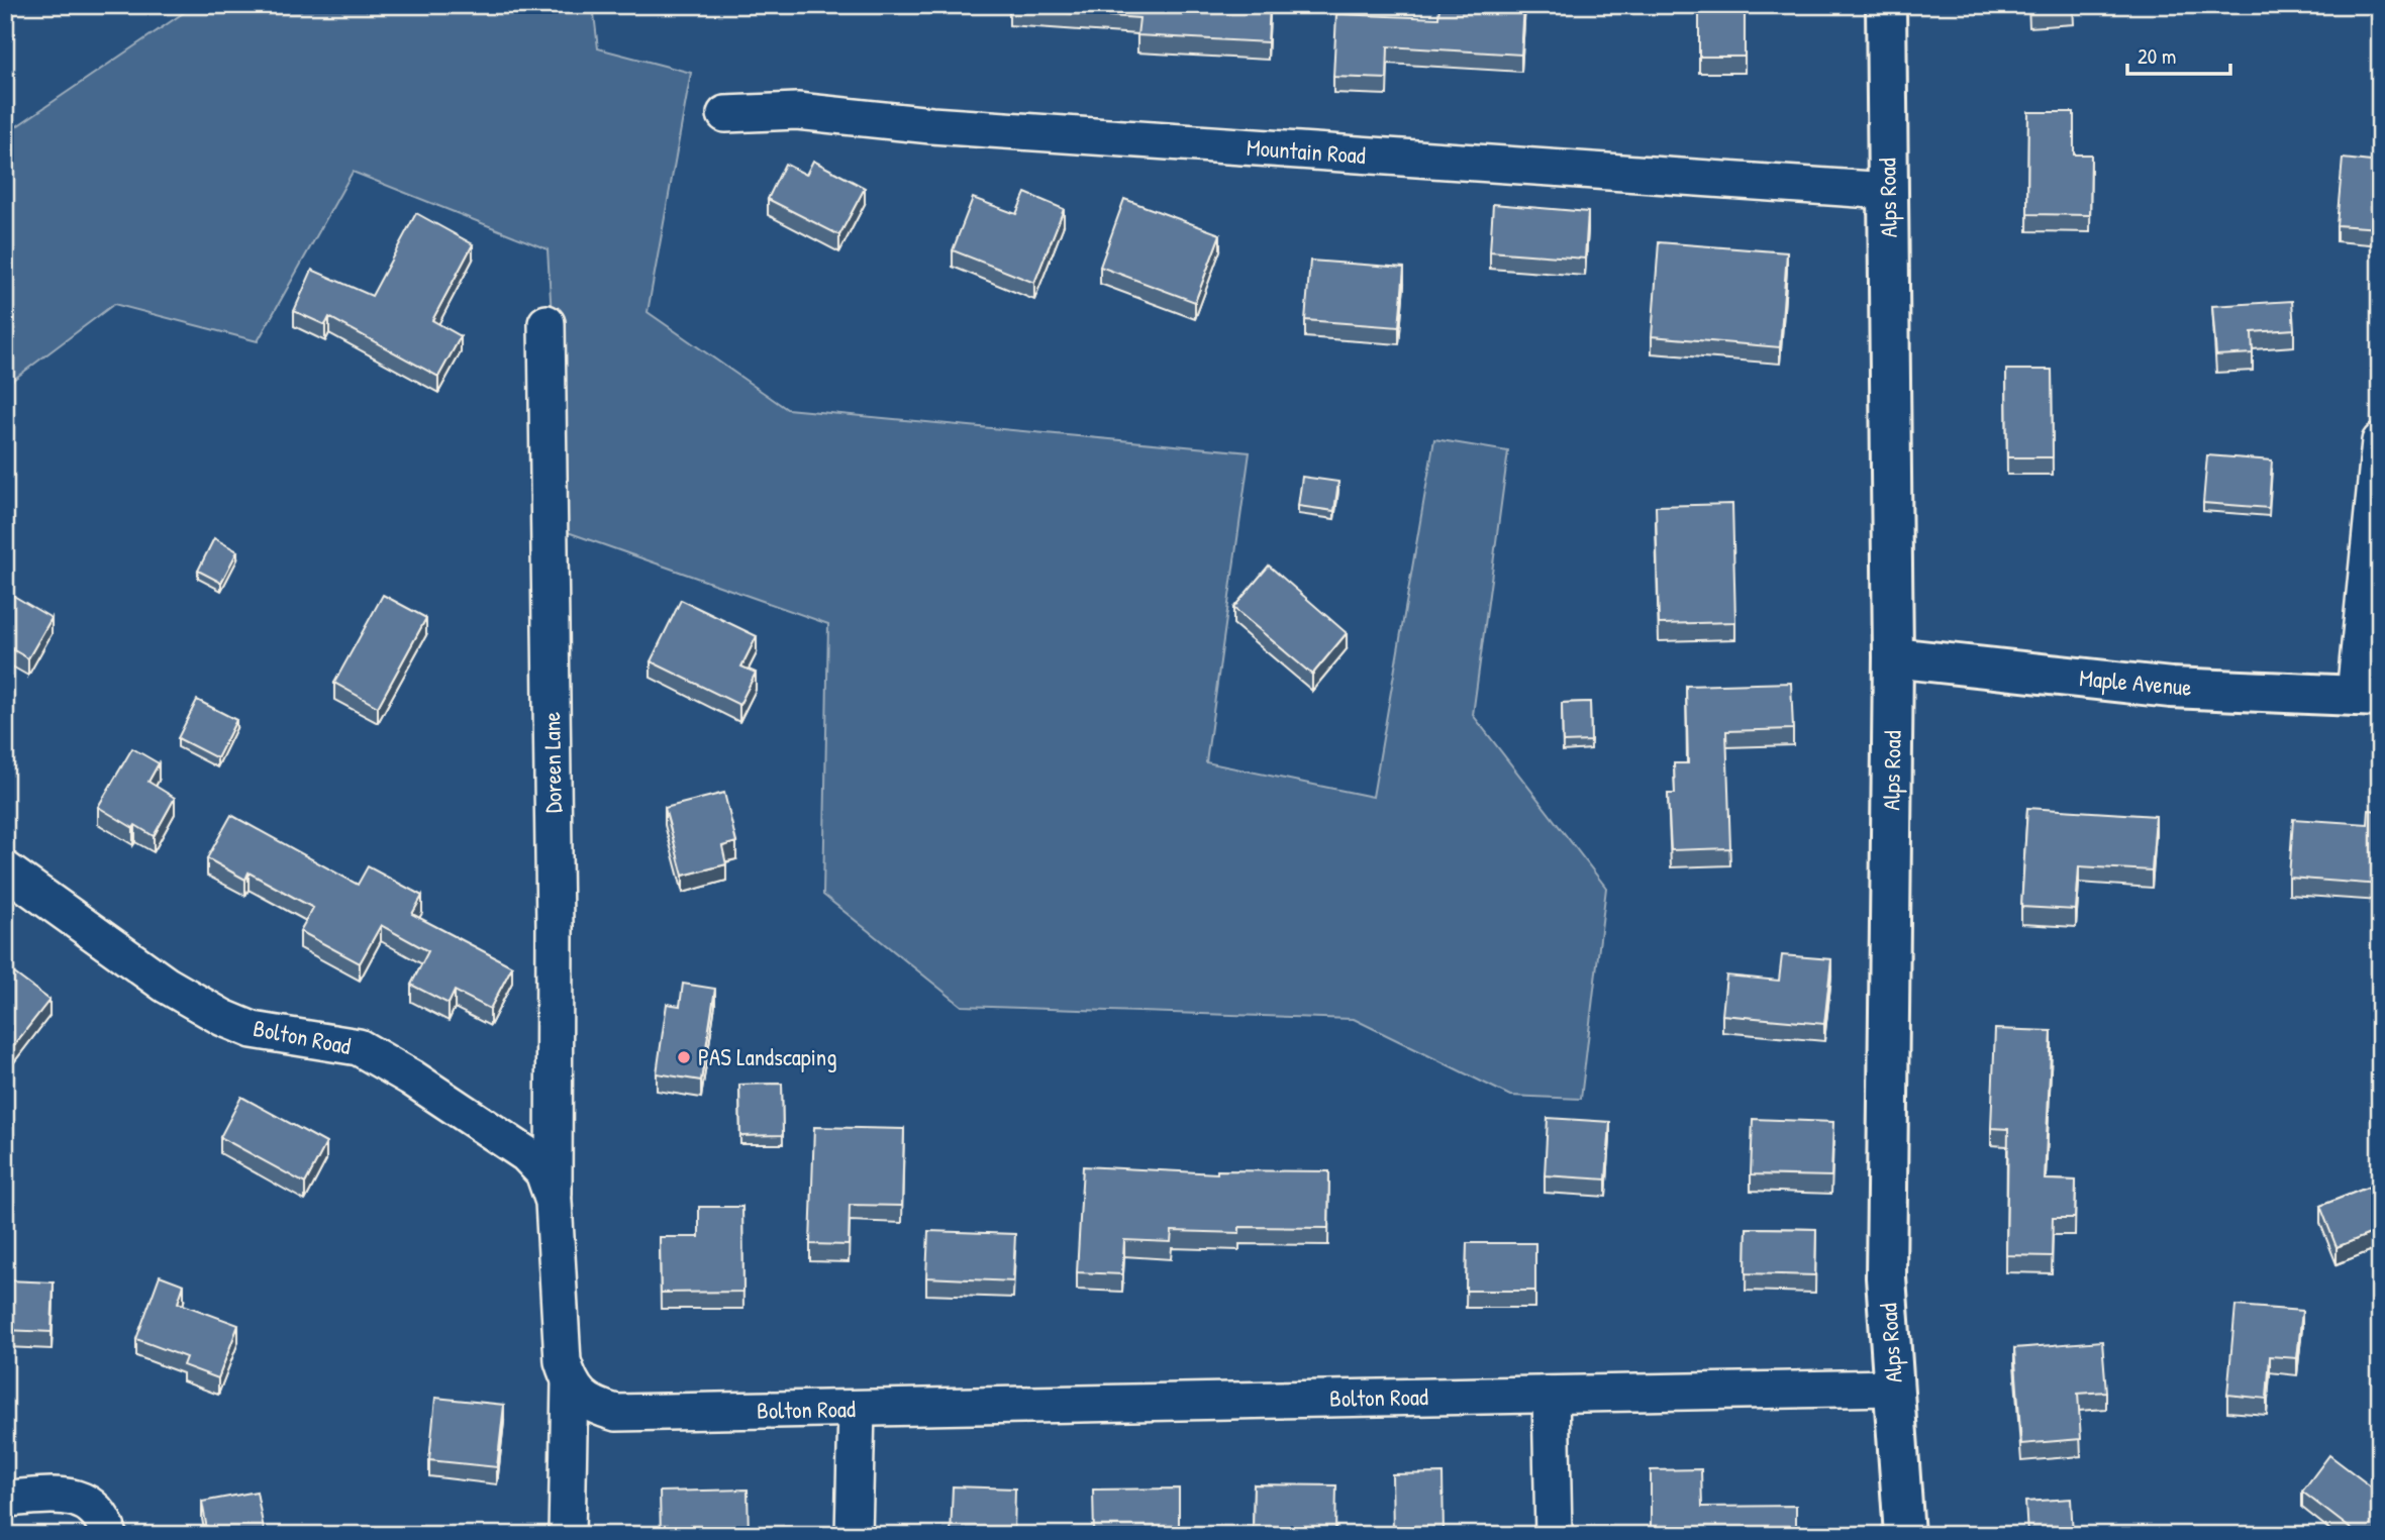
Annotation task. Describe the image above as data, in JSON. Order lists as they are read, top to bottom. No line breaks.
{"streets":{"main road":["Alps Road","Maple Avenue"],"street":["Mountain Road","Doreen Lane","Bolton Road"]},"crossings":[["Mountain Road","Alps Road"],["Alps Road","Maple Avenue"],["Alps Road","Bolton Road"],["Doreen Lane","Bolton Road"]],"places":["PAS Landscaping"],"scale_bar":"20 m"}
